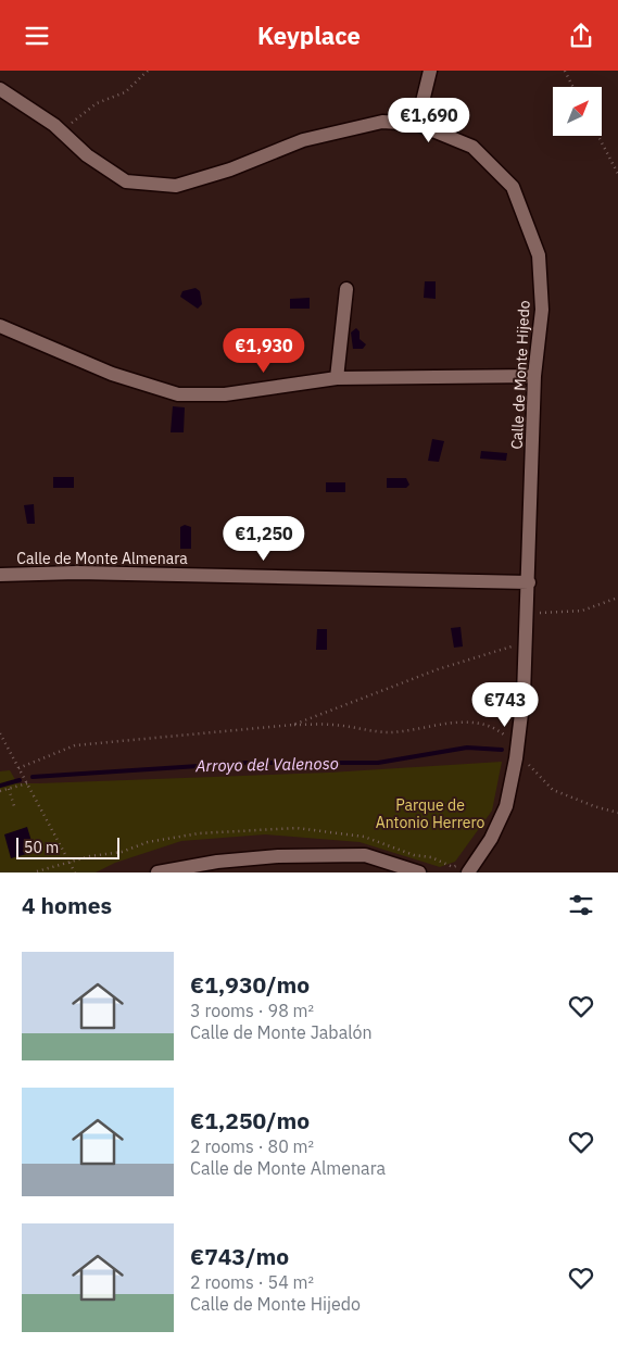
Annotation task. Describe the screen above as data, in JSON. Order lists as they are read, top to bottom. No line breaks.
{"streets":{"street":["Calle de Monte Hijedo","Calle de Monte Almenara"]},"crossings":[["Calle de Monte Hijedo","Calle de Monte Almenara"]],"water":["Arroyo del Valenoso"],"parks":["Parque de Antonio Herrero"],"scale_bar":"50 m","north":"top right","page":{"header":"Keyplace","price":["€1,690","€1,930","€1,250","€743"],"scale":"50 m","heading":"4 homes","list":[{"name":"€1,930/mo","note":"3 rooms · 98 m² · Calle de Monte Jabalón"},{"name":"€1,250/mo","note":"2 rooms · 80 m² · Calle de Monte Almenara"},{"name":"€743/mo","note":"2 rooms · 54 m² · Calle de Monte Hijedo"}]}}
